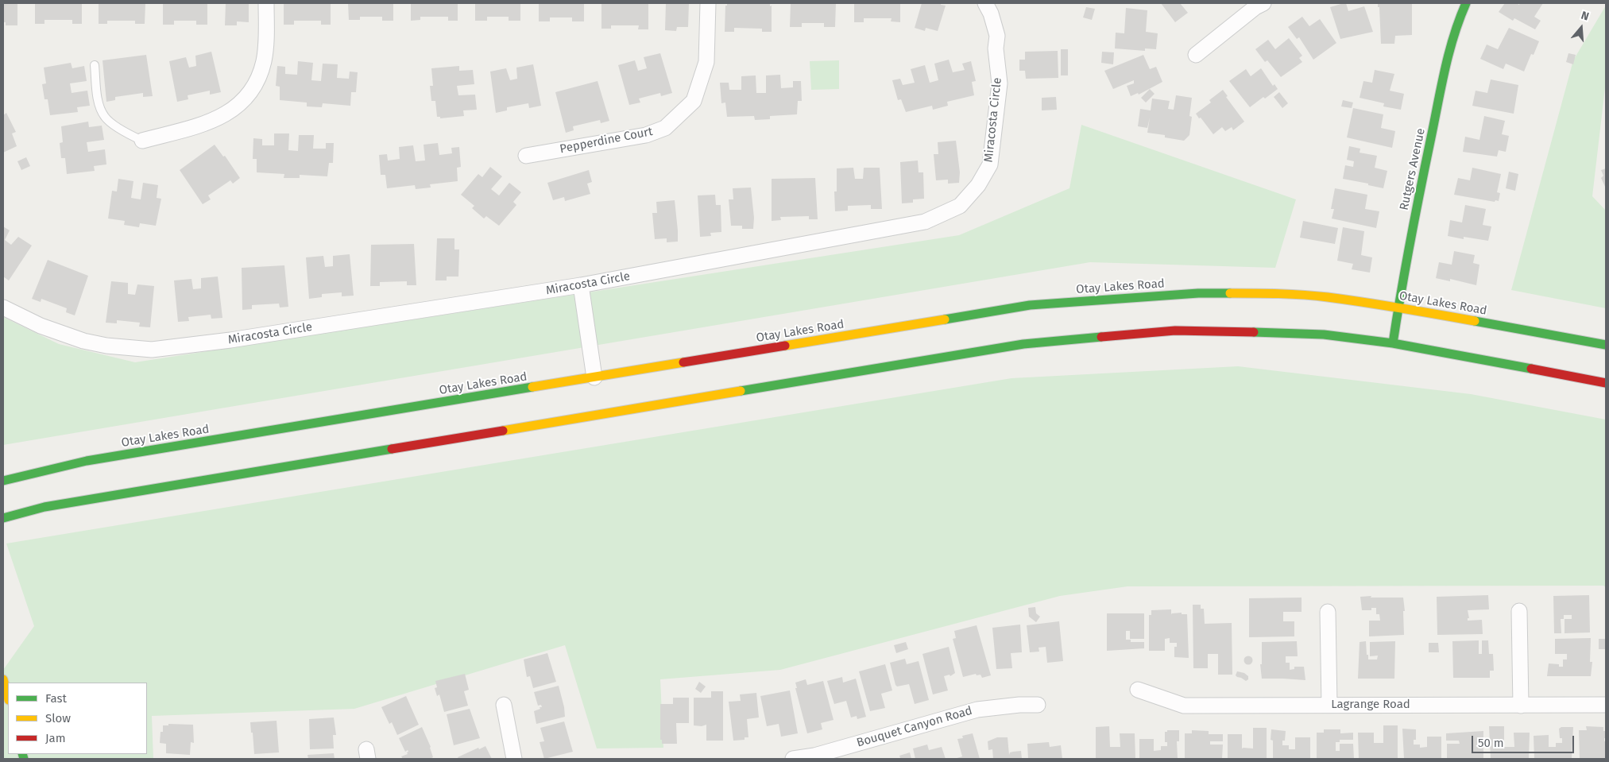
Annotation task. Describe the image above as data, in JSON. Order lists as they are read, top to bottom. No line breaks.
{"streets":{"main road":["Rutgers Avenue","Otay Lakes Road"],"street":["Miracosta Circle","Pepperdine Court","Lagrange Road","Bouquet Canyon Road"]},"crossings":[["Rutgers Avenue","Otay Lakes Road"]],"legend":["Fast","Slow","Jam"],"scale_bar":"50 m","north":"top"}
